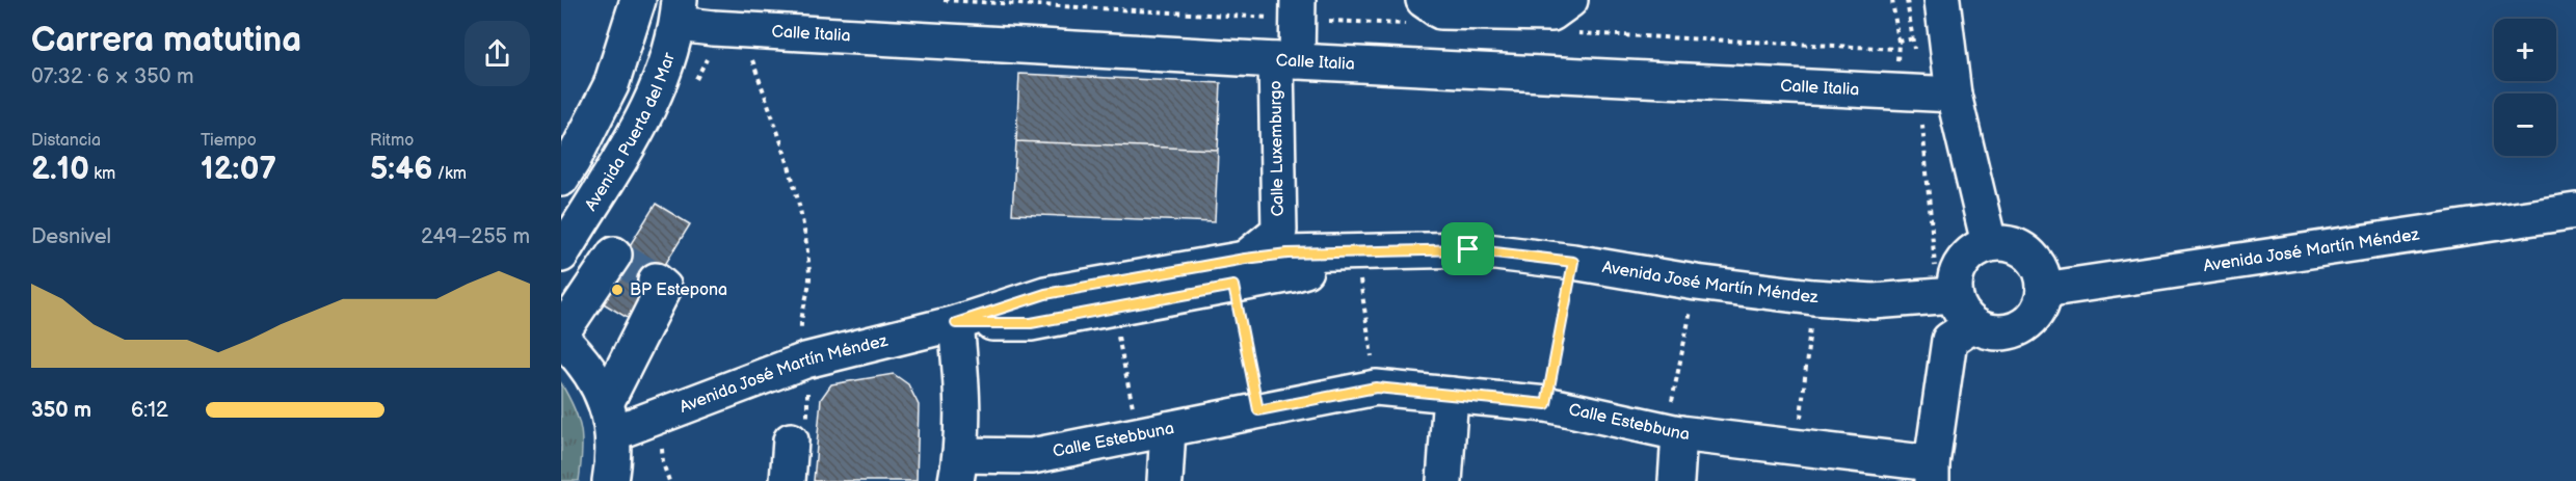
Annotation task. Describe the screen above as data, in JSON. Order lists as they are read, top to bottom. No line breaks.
{"streets":{"street":["Calle Italia","Avenida Puerta del Mar","Calle Luxemburgo","Avenida José Martín Méndez","Calle Estebbuna"]},"crossings":[["Calle Italia","Avenida Puerta del Mar"],["Calle Italia","Calle Luxemburgo"],["Calle Luxemburgo","Avenida José Martín Méndez"]],"places":["BP Estepona"],"page":{"heading":["Carrera matutina","07:32 · 6 × 350 m"],"map_buttons":["+","−"],"stats":[["Distancia","2.10 km"],["Tiempo","12:07"],["Ritmo","5:46 /km"]],"chart":["Desnivel","249–255 m"],"list":[{"name":"350 m","note":"6:12"}]}}
